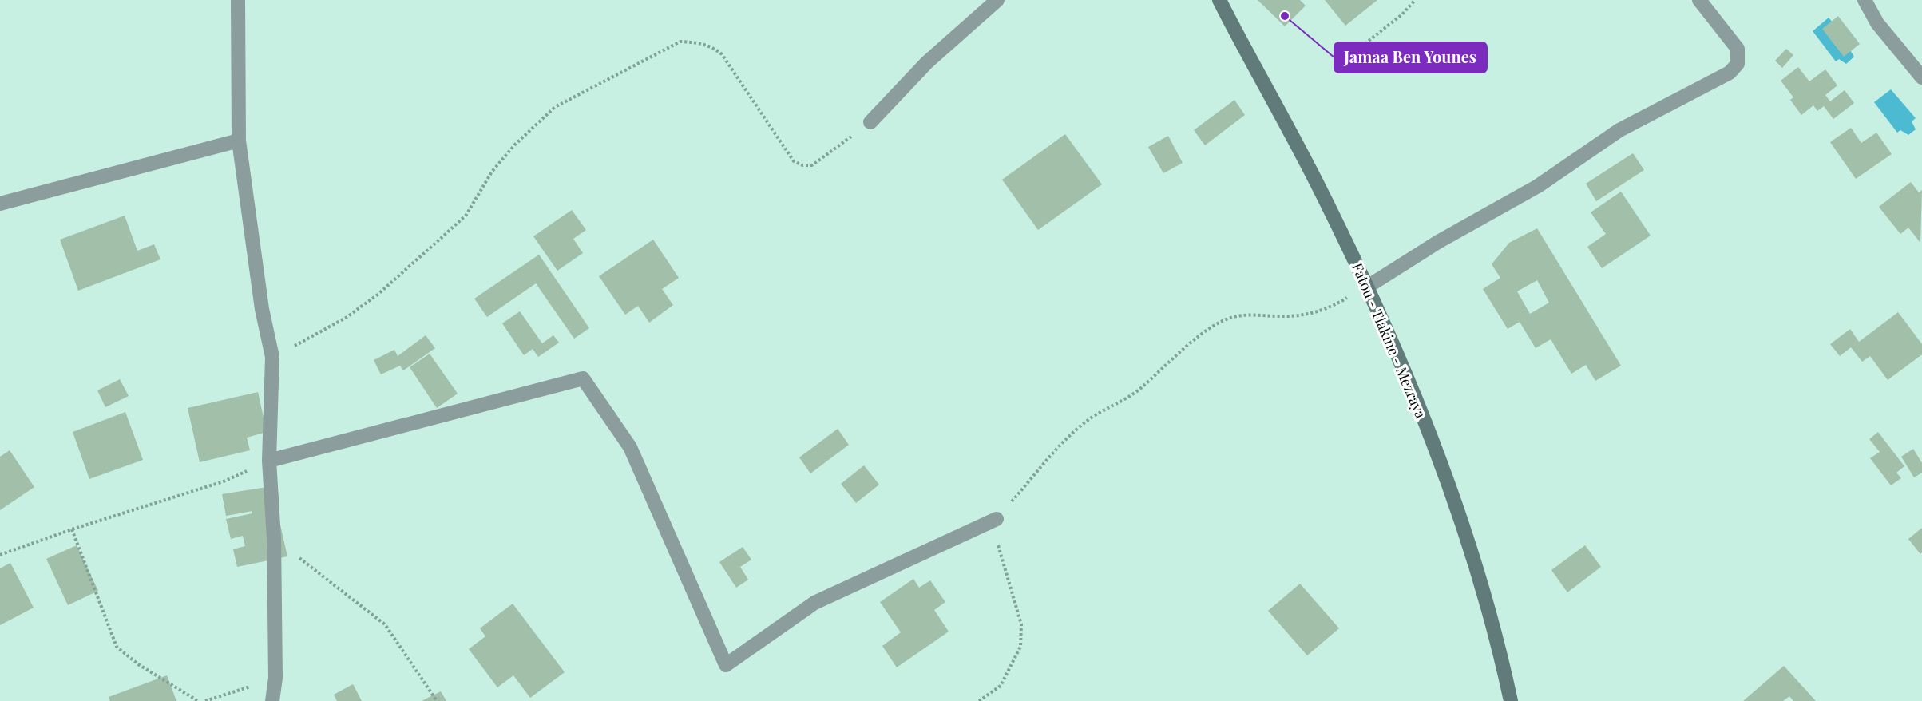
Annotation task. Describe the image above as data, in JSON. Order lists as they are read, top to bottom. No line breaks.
{"streets":{"street":["Fatou - Tlakine - Mezraya"]},"places":["Jamaa Ben Younes"]}
